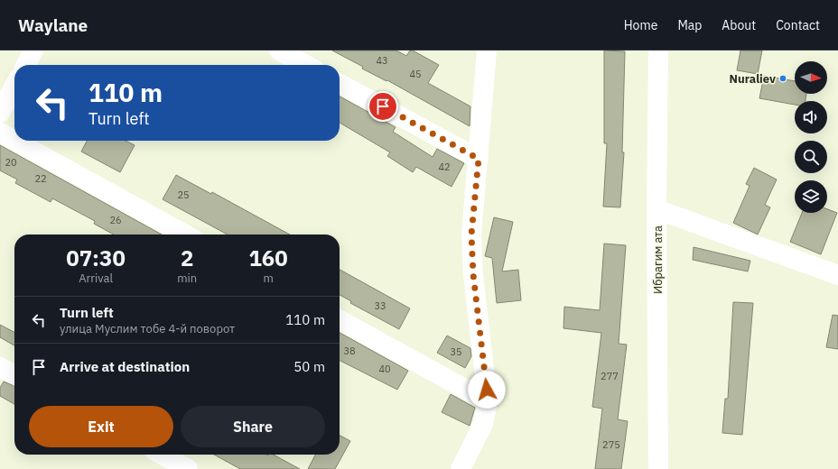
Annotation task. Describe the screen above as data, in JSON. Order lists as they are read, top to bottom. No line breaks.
{"streets":{"street":["Ибрагим ата"]},"places":["Nuraliev"],"house_numbers":["43","45","20","42","22","25","26","33","38","35","40","277","275"],"north":"right","page":{"header":"Waylane","nav":["Home","Map","About","Contact"],"turn":["110 m","Turn left"],"eta":["07:30","Arrival","2","min","160","m"],"list":[{"name":"Turn left","note":"улица Муслим тобе 4-й поворот","value":"110 m"},{"name":"Arrive at destination","value":"50 m"}],"buttons":["Exit","Share"]}}
